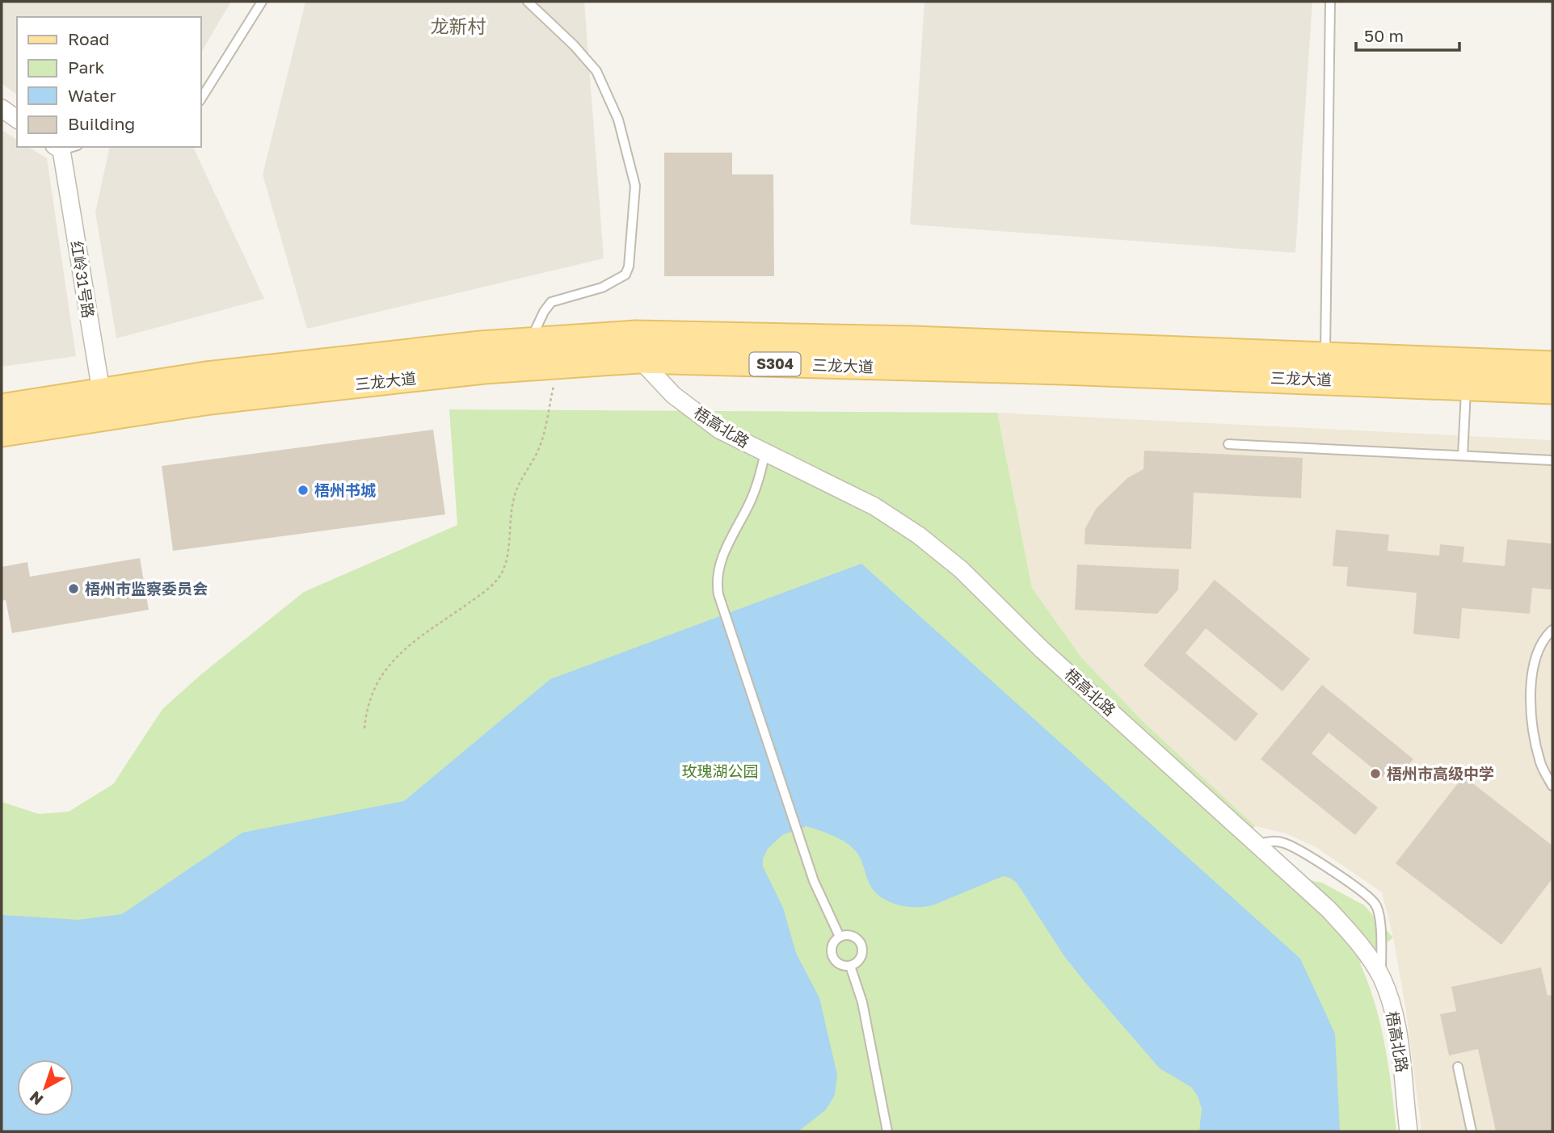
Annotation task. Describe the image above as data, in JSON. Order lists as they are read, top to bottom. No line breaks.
{"streets":{"main road":["S304","三龙大道"],"street":["红岭31号路","梧高北路"]},"crossings":[["红岭31号路","三龙大道"],["三龙大道","梧高北路"]],"districts":["龙新村"],"parks":["玫瑰湖公园"],"places":["梧州书城","梧州市监察委员会","梧州市高级中学"],"legend":["Road","Park","Water","Building"],"scale_bar":"50 m","north":"bottom left"}
